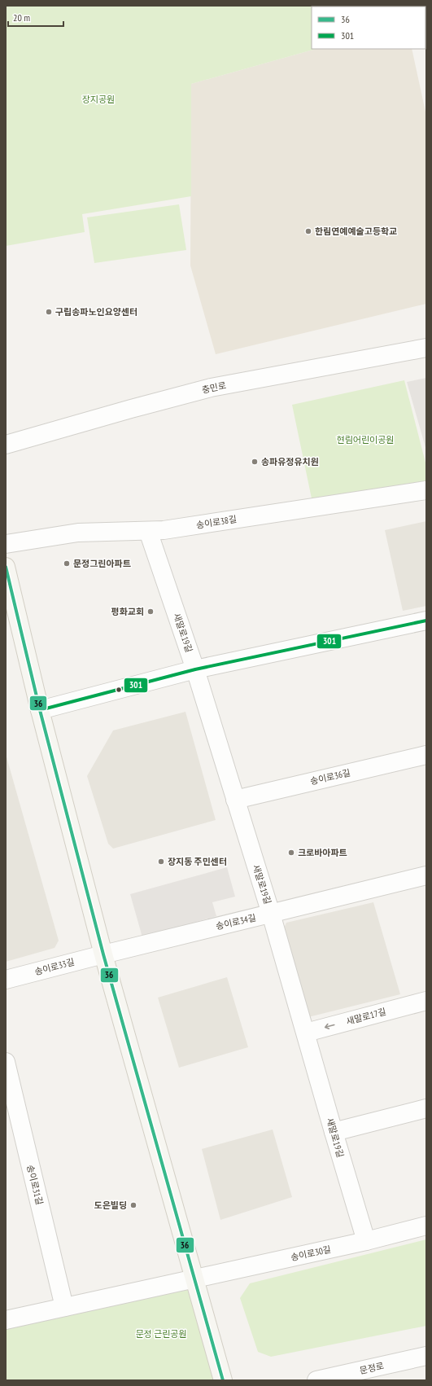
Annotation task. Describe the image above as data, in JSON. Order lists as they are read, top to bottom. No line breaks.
{"streets":{"street":["충민로","송이로38길","새말로19길","송이로36길","송이로34길","송이로33길","새말로17길","송이로31길","송이로30길","문정로"]},"crossings":[["송이로38길","새말로19길"],["새말로19길","송이로36길"],["새말로19길","송이로34길"],["새말로19길","새말로17길"],["새말로19길","송이로30길"],["송이로34길","송이로33길"]],"parks":["장지공원","현림어린이공원","문정 근린공원"],"places":["한림연예예술고등학교","구립송파노인요양센터","송파유정유치원","문정그린아파트","평화교회","크로바아파트","장지동 주민센터","도은빌딩"],"lines":["transit line 36","transit line 301"],"legend":["36","301"],"scale_bar":"20 m"}
